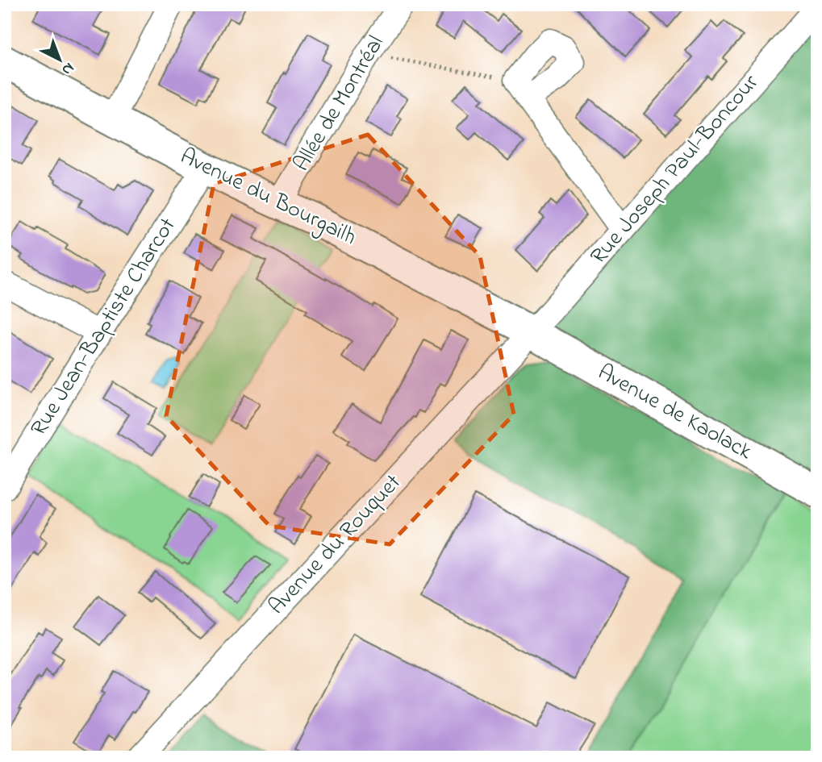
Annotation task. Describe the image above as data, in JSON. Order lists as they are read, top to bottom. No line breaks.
{"streets":{"main road":["Avenue du Bourgailh","Avenue de Kaolack"],"street":["Allée de Montréal","Rue Joseph Paul-Boncour","Rue Jean-Baptiste Charcot","Avenue du Rouquet"]},"crossings":[["Allée de Montréal","Avenue du Bourgailh"],["Rue Joseph Paul-Boncour","Avenue du Bourgailh"],["Rue Joseph Paul-Boncour","Avenue de Kaolack"],["Rue Joseph Paul-Boncour","Avenue du Rouquet"],["Avenue du Bourgailh","Rue Jean-Baptiste Charcot"],["Avenue du Bourgailh","Avenue de Kaolack"],["Avenue du Bourgailh","Avenue du Rouquet"],["Avenue de Kaolack","Avenue du Rouquet"]],"north":"bottom right"}
